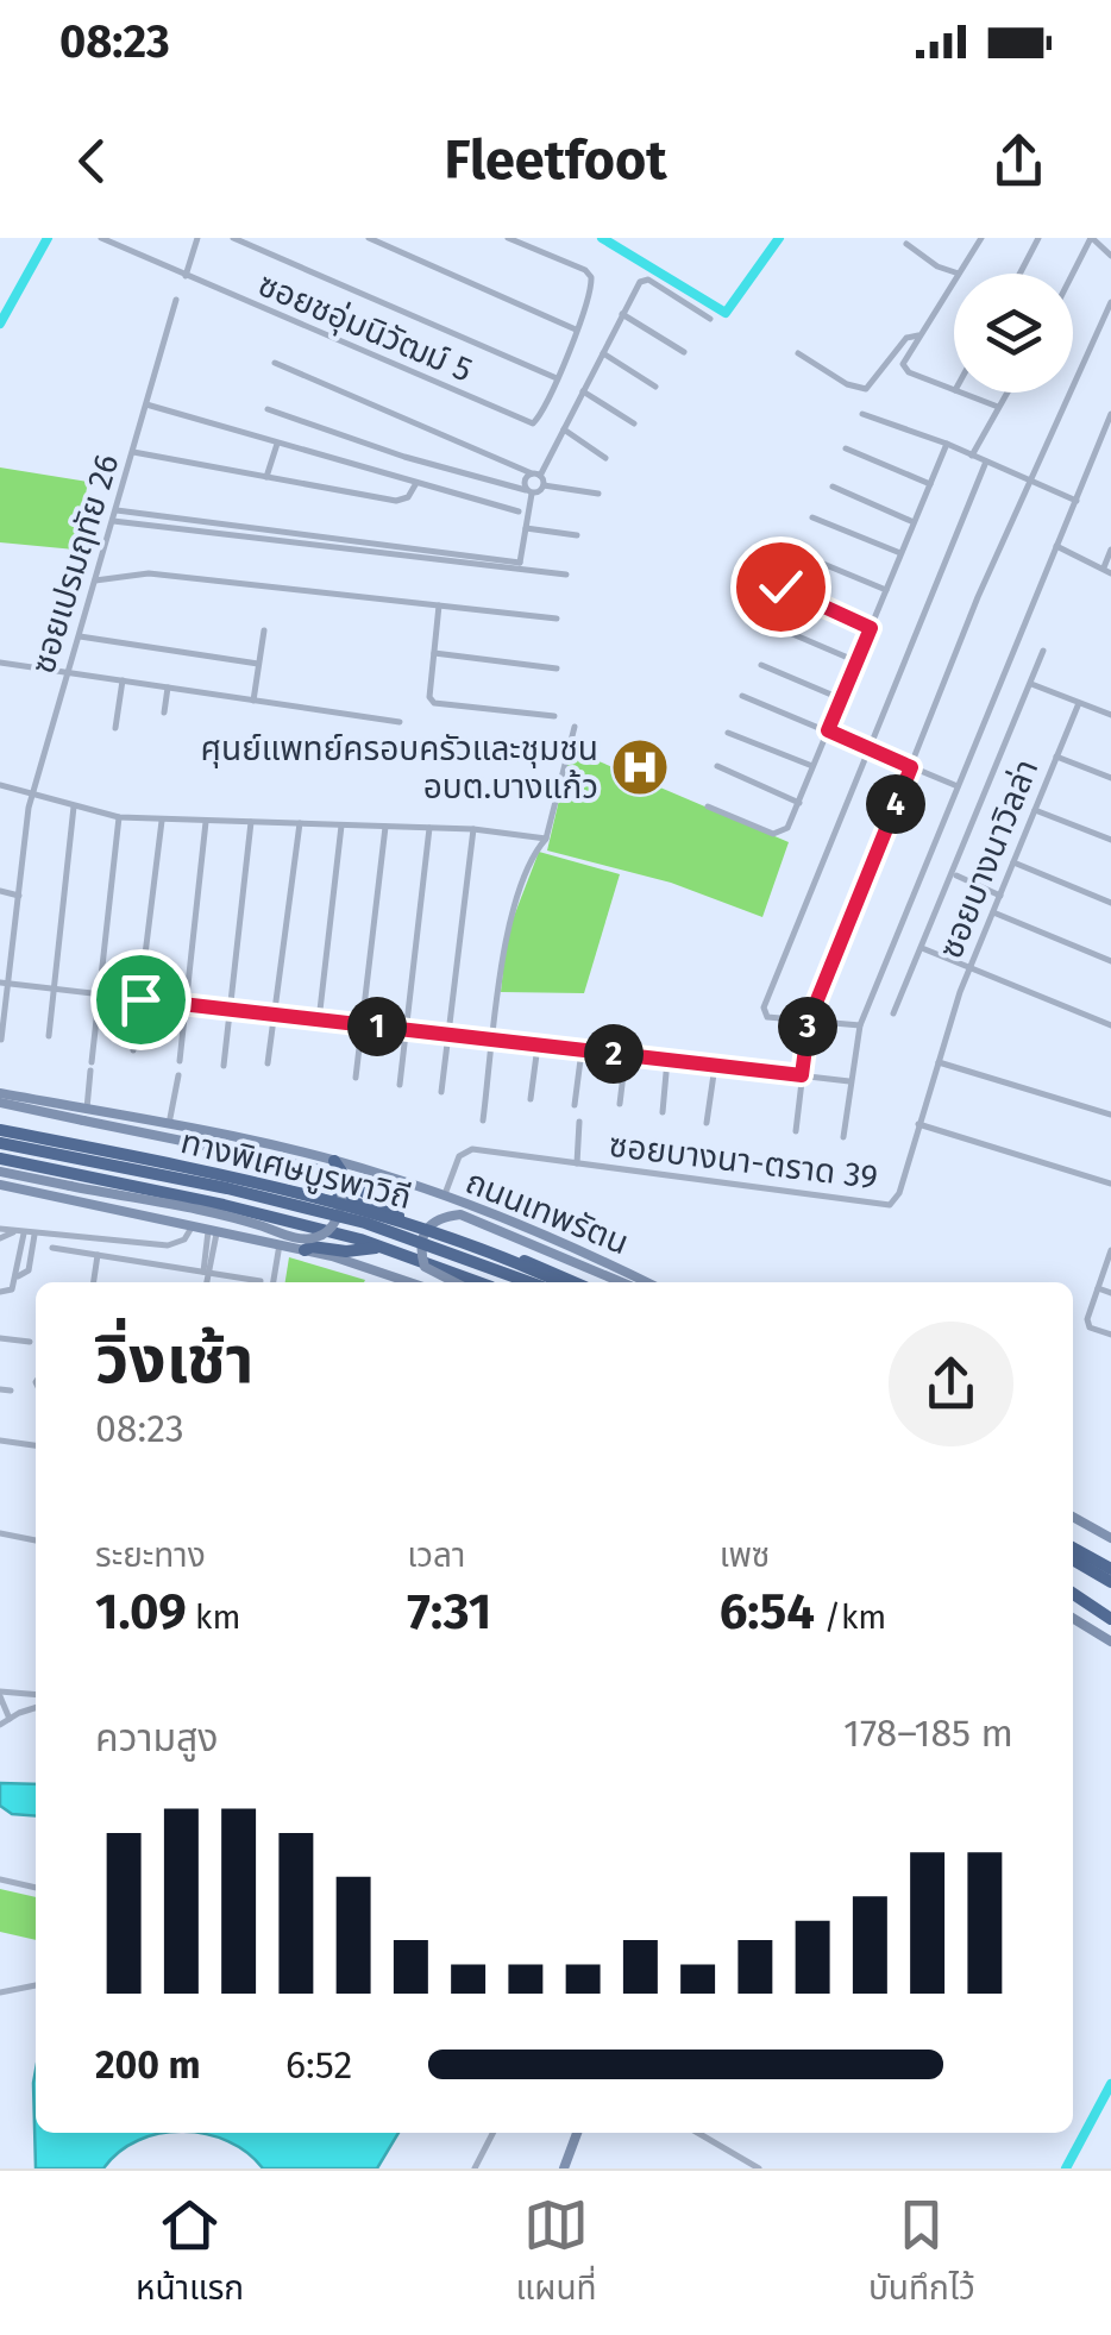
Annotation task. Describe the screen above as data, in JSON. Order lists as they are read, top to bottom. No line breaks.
{"streets":{"highway":["ทางพิเศษบูรพาวิถี","ถนนเทพรัตน"],"street":["ซอยชอุ่มนิวัฒม์ 5","ซอยเปรมฤทัย 26","ซอยบางนาวิลล่า","ซอยบางนา-ตราด 39"]},"crossings":[["ซอยบางนาวิลล่า","ซอยบางนา-ตราด 39"],["ซอยบางนา-ตราด 39","ถนนเทพรัตน"],["ทางพิเศษบูรพาวิถี","ถนนเทพรัตน"]],"places":{"hospital":["ศุนย์แพทย์ครอบครัวและชุมชน อบต.บางแก้ว"]},"page":{"status":"08:23","header":"Fleetfoot","pins":["4","1","3","2"],"heading":["วิ่งเช้า","08:23"],"stats":[["ระยะทาง","1.09 km"],["เวลา","7:31"],["เพซ","6:54 /km"]],"chart":["ความสูง","178–185 m"],"list":[{"name":"200 m","note":"6:52"}],"tabs":["หน้าแรก","แผนที่","บันทึกไว้"]}}
